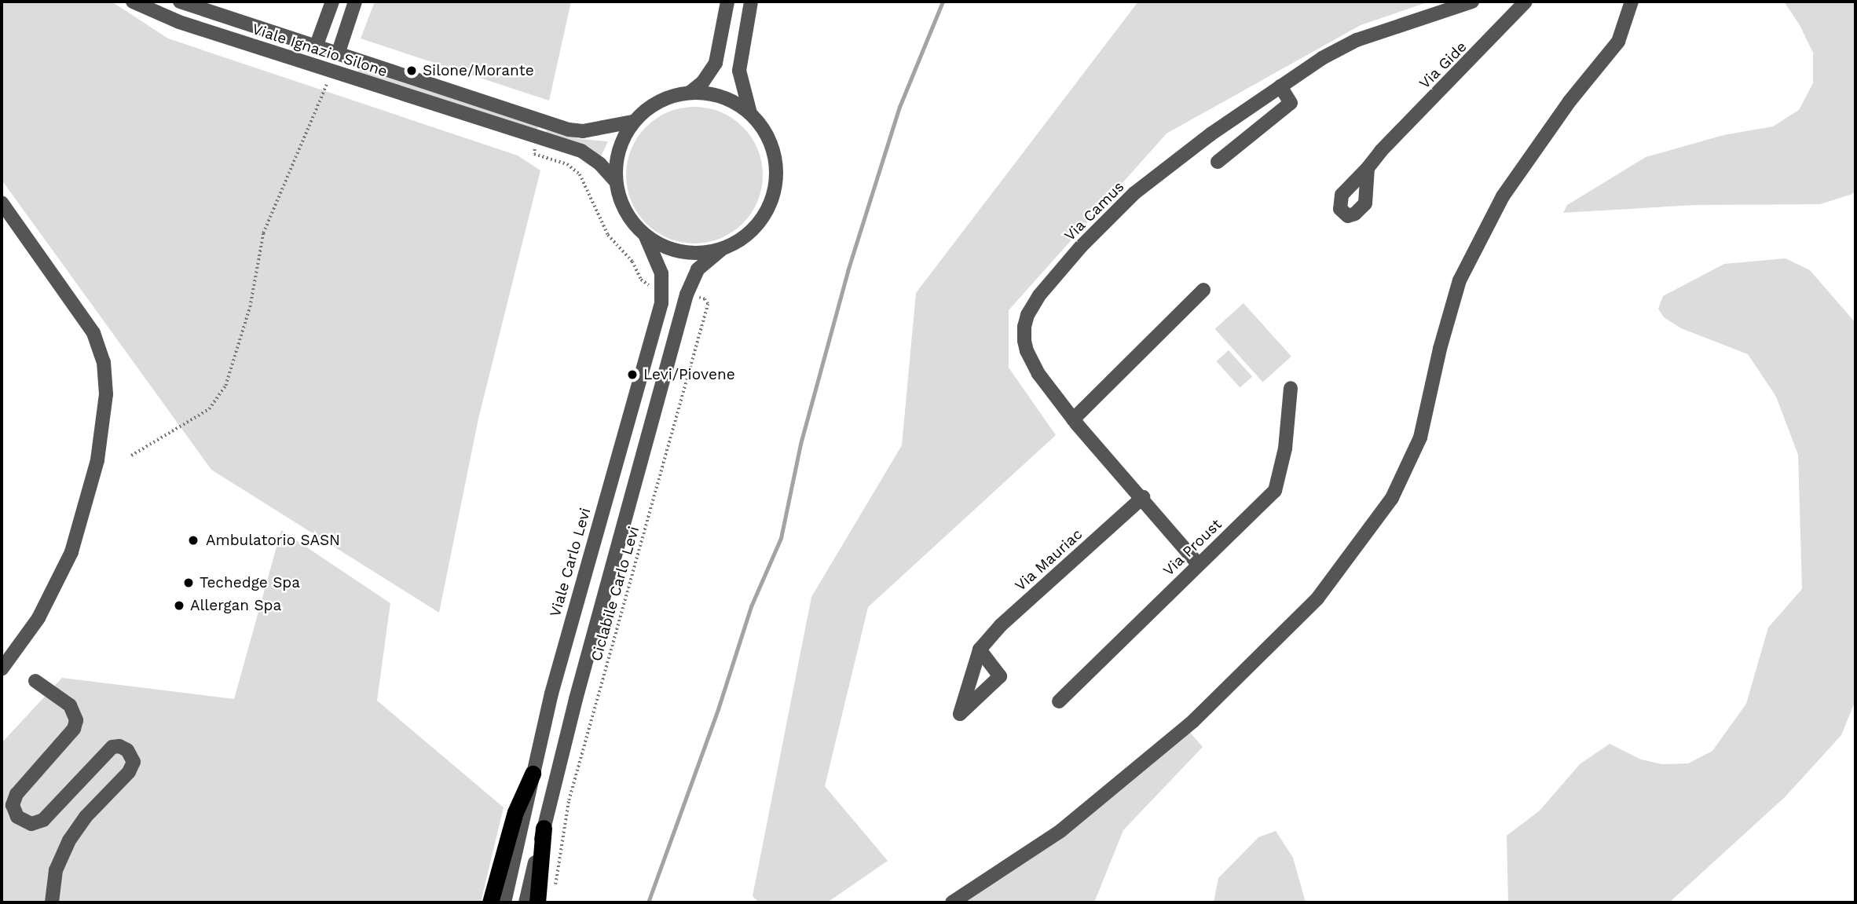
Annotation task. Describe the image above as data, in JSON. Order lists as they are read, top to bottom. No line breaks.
{"streets":{"street":["Viale Ignazio Silone","Via Gide","Via Camus","Via Proust","Via Mauriac","Viale Carlo Levi"],"path":["Ciclabile Carlo Levi"]},"crossings":[["Viale Ignazio Silone","Viale Carlo Levi"],["Via Camus","Via Proust"],["Via Camus","Via Mauriac"]],"places":["Silone/Morante","Levi/Piovene","Ambulatorio SASN","Techedge Spa","Allergan Spa"]}
